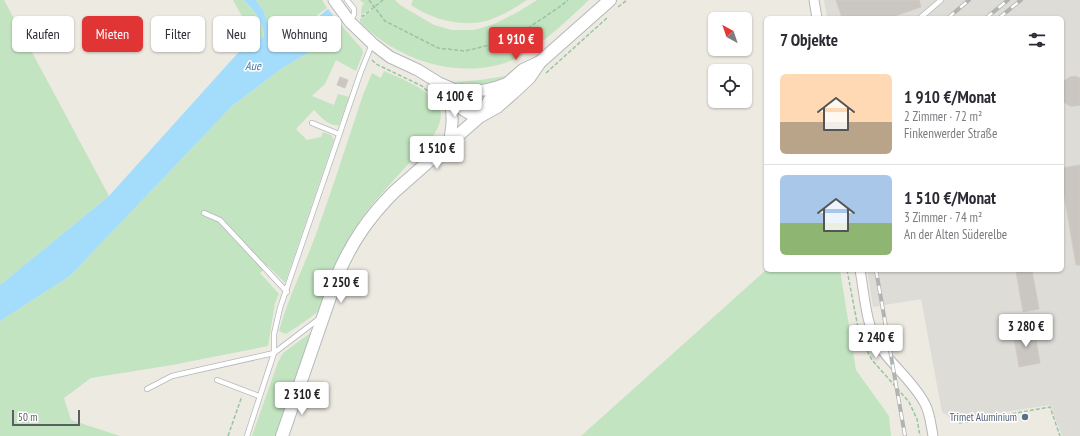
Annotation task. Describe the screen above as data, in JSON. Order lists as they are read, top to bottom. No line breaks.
{"water":["Aue"],"places":["Trimet Aluminium"],"scale_bar":"50 m","north":"top left","page":{"chip":["Kaufen","Mieten","Filter","Neu","Wohnung"],"heading":"7 Objekte","price":["1 910 €","4 100 €","1 510 €","2 250 €","3 280 €","2 240 €","2 310 €"],"list":[{"name":"1 910 €/Monat","note":"2 Zimmer · 72 m² · Finkenwerder Straße"},{"name":"1 510 €/Monat","note":"3 Zimmer · 74 m² · An der Alten Süderelbe"}],"scale":"50 m"}}
